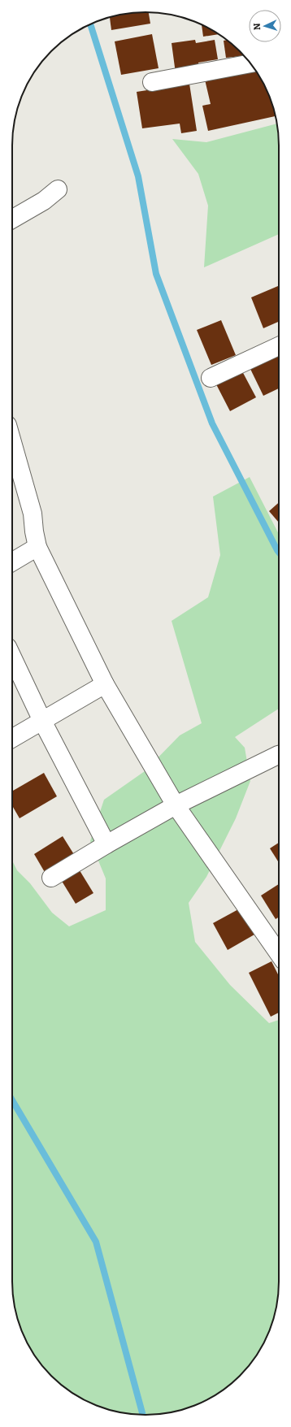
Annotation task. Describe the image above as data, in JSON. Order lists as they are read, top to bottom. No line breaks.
{"north":"left"}
